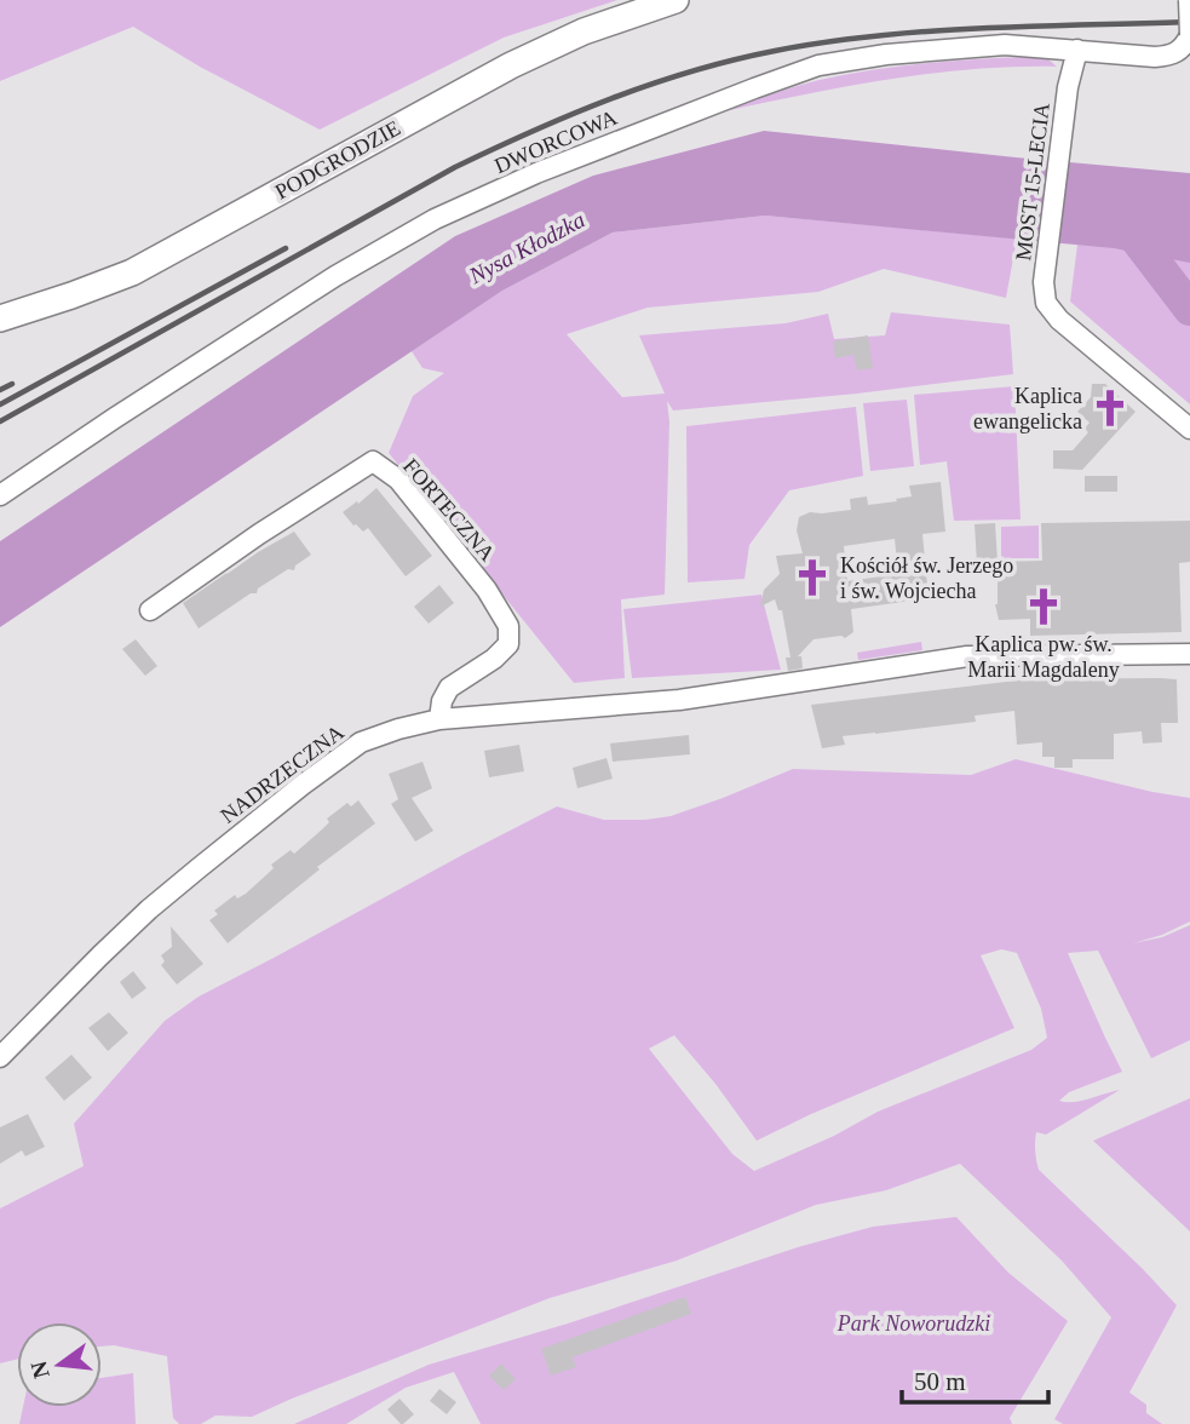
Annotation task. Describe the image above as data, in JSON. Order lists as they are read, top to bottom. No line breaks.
{"streets":{"main road":["PODGRODZIE"],"street":["DWORCOWA","MOST 15-LECIA","FORTECZNA","NADRZECZNA"]},"crossings":[["DWORCOWA","MOST 15-LECIA"],["FORTECZNA","NADRZECZNA"]],"water":["Nysa Kłodzka"],"parks":["Park Noworudzki"],"places":{"church":["Kaplica ewangelicka","Kościół św. Jerzego i św. Wojciecha","Kaplica pw. św. Marii Magdaleny"]},"scale_bar":"50 m","north":"left"}
